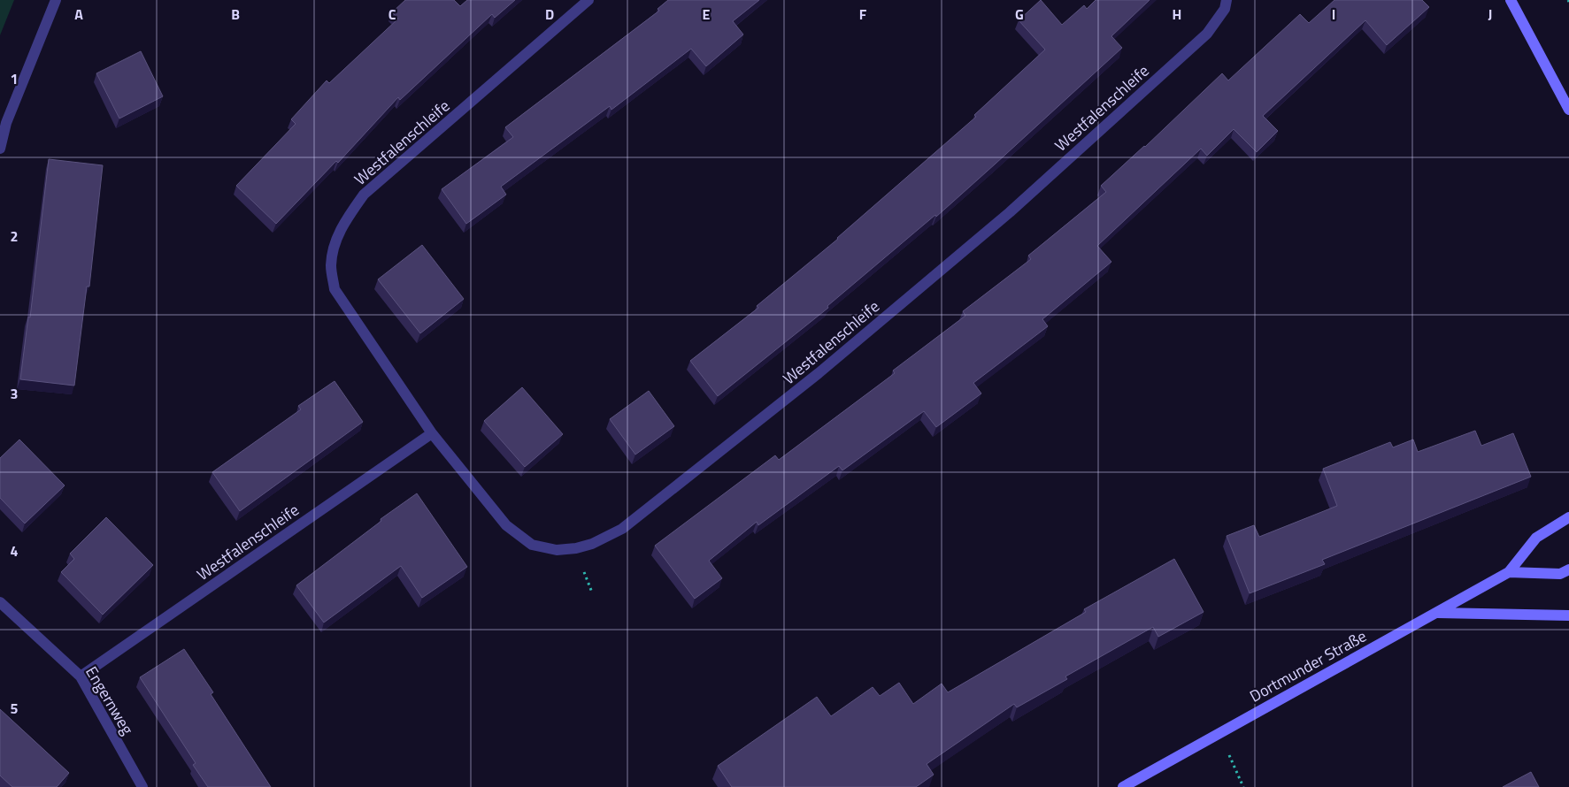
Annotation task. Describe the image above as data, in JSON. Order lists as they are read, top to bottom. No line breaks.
{"streets":{"main road":["Dortmunder Straße"],"street":["Westfalenschleife","Engernweg"]},"crossings":[["Westfalenschleife","Engernweg"]],"grid":{"columns":["A","B","C","D","E","F","G","H","I","J"],"rows":["1","2","3","4","5"]}}
